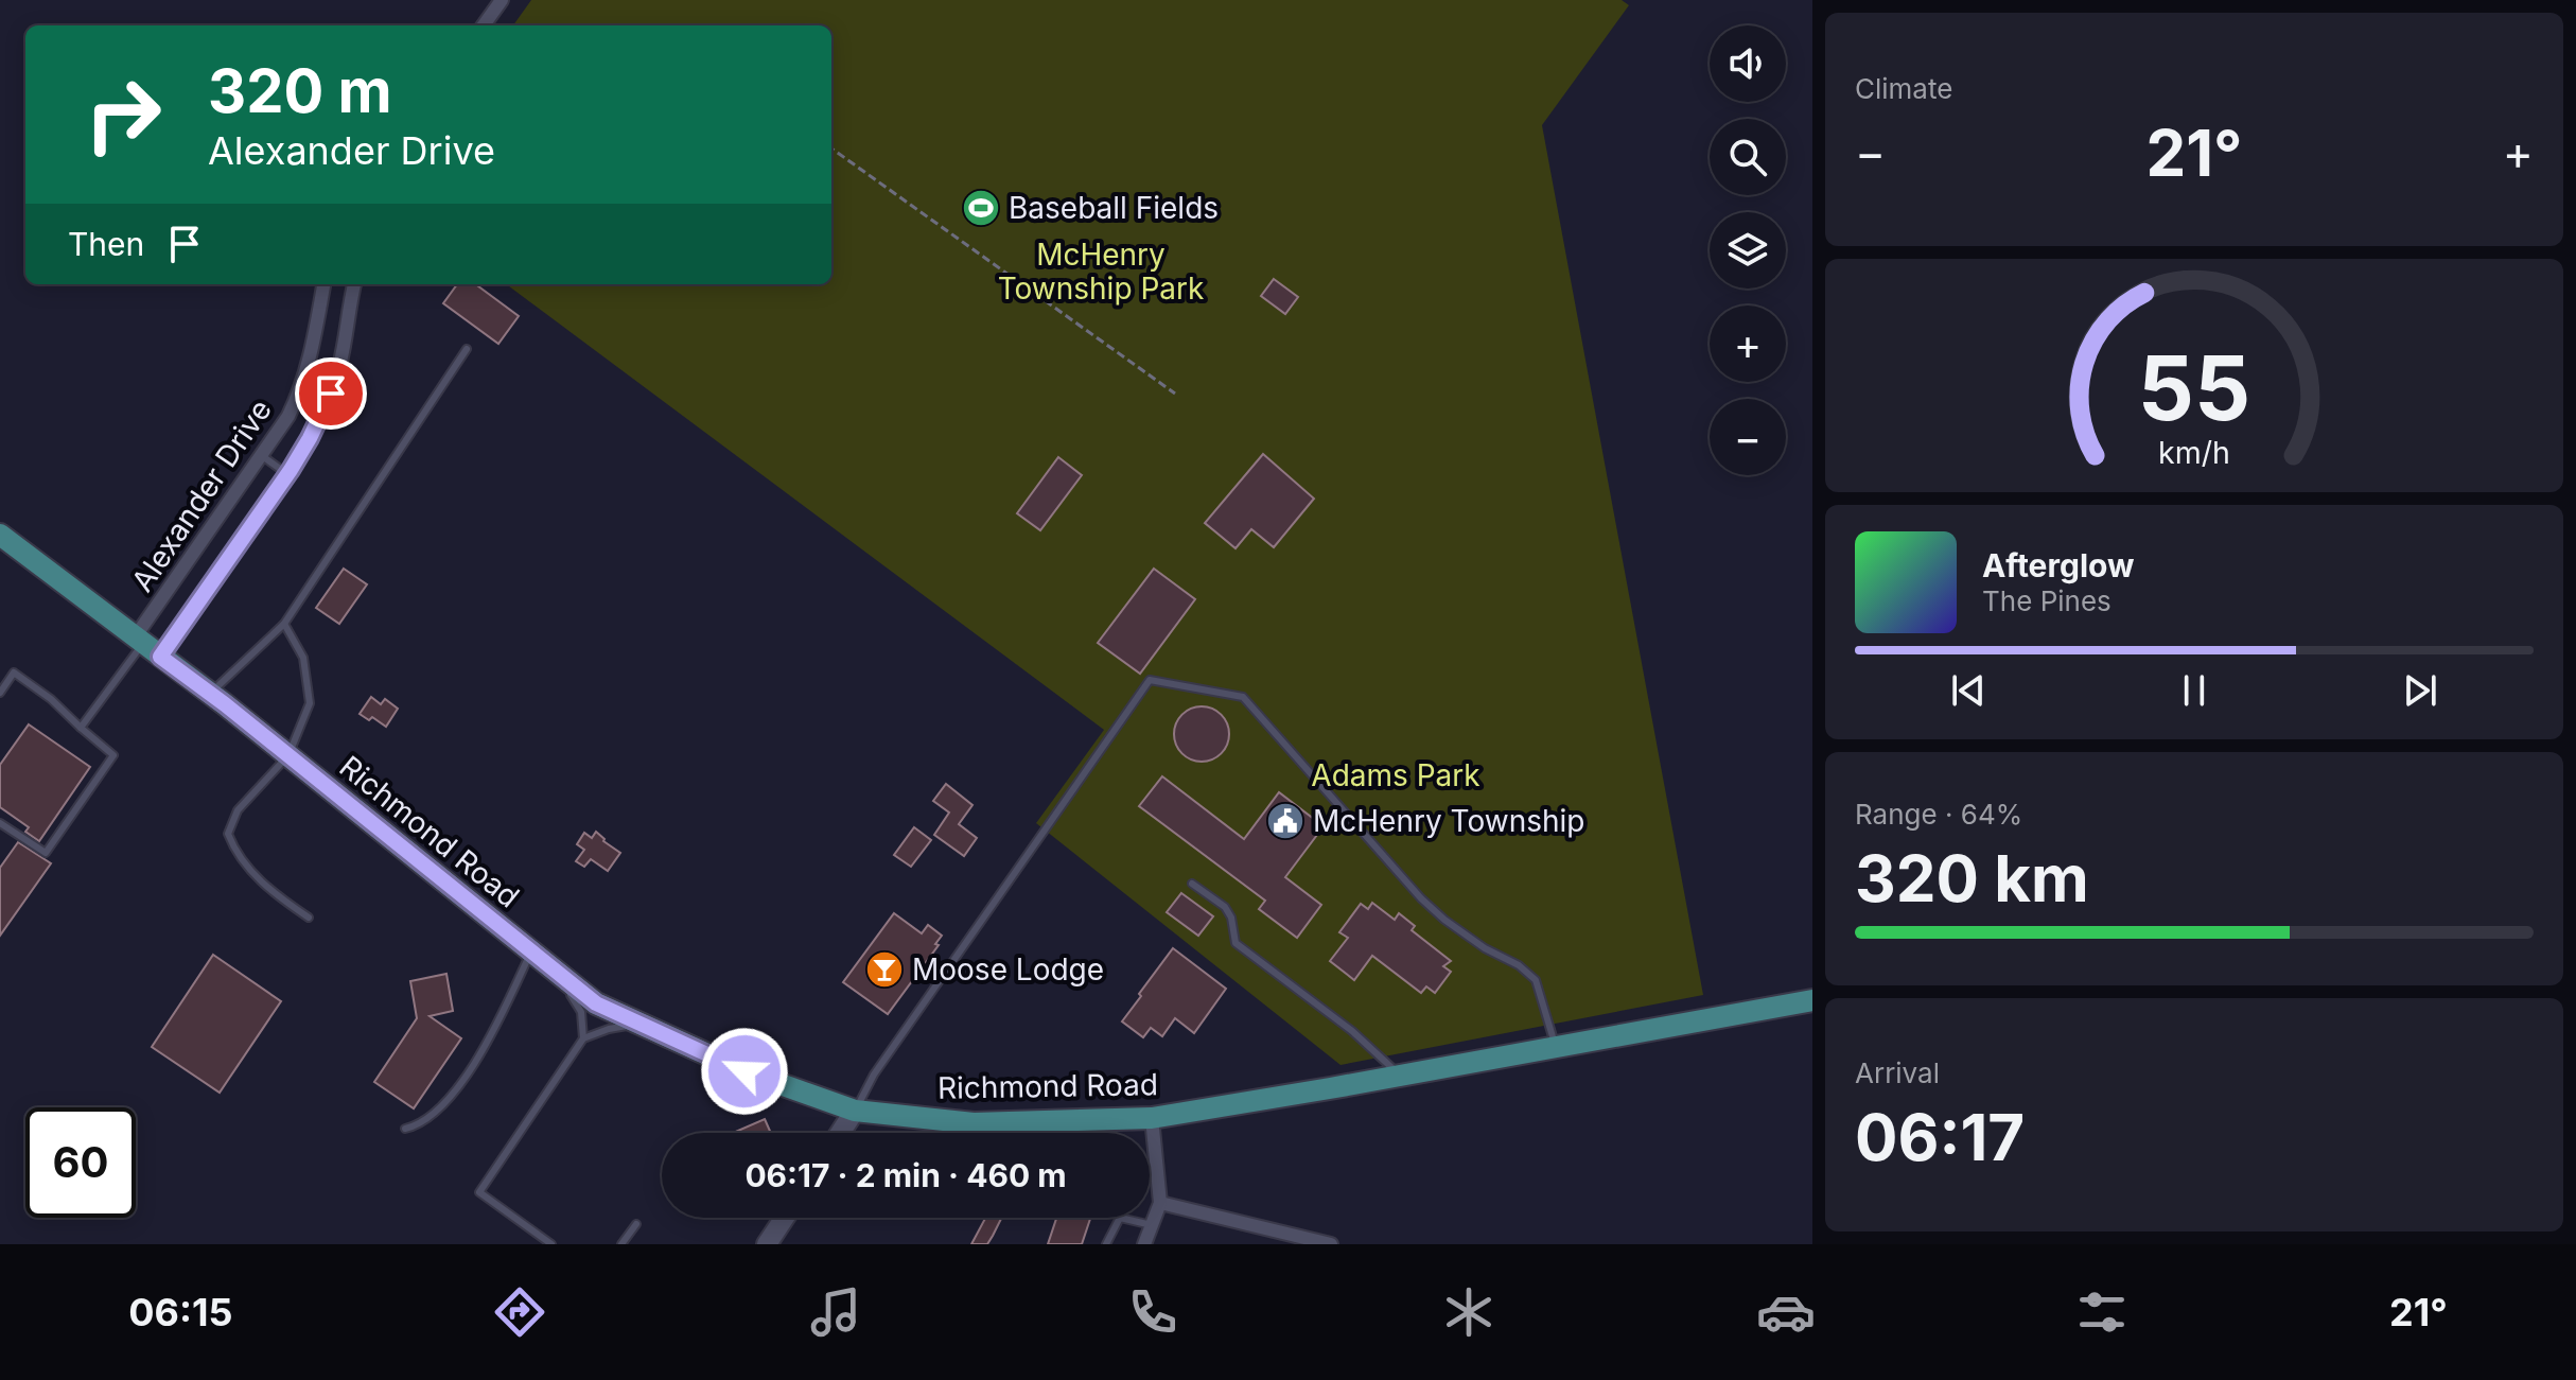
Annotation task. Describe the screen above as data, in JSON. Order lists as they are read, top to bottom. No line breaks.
{"streets":{"main road":["Richmond Road"],"street":["Alexander Drive"]},"crossings":[["Alexander Drive","Richmond Road"]],"parks":["McHenry Township Park","Adams Park"],"places":{"sports":["Baseball Fields"],"public building":["McHenry Township"],"bar":["Moose Lodge"]},"page":{"tile":["Climate",["Range · 64%","320 km"],["Arrival","06:17"]],"map_buttons":["+","−"],"turn":["320 m","Alexander Drive"],"heat":["−","21°","+"],"then":"Then","song":["Afterglow","The Pines"],"limit":"60","trip":"06:17 · 2 min · 460 m","tabs":["06:15","21°"],"gauge":["55","km/h"]}}
